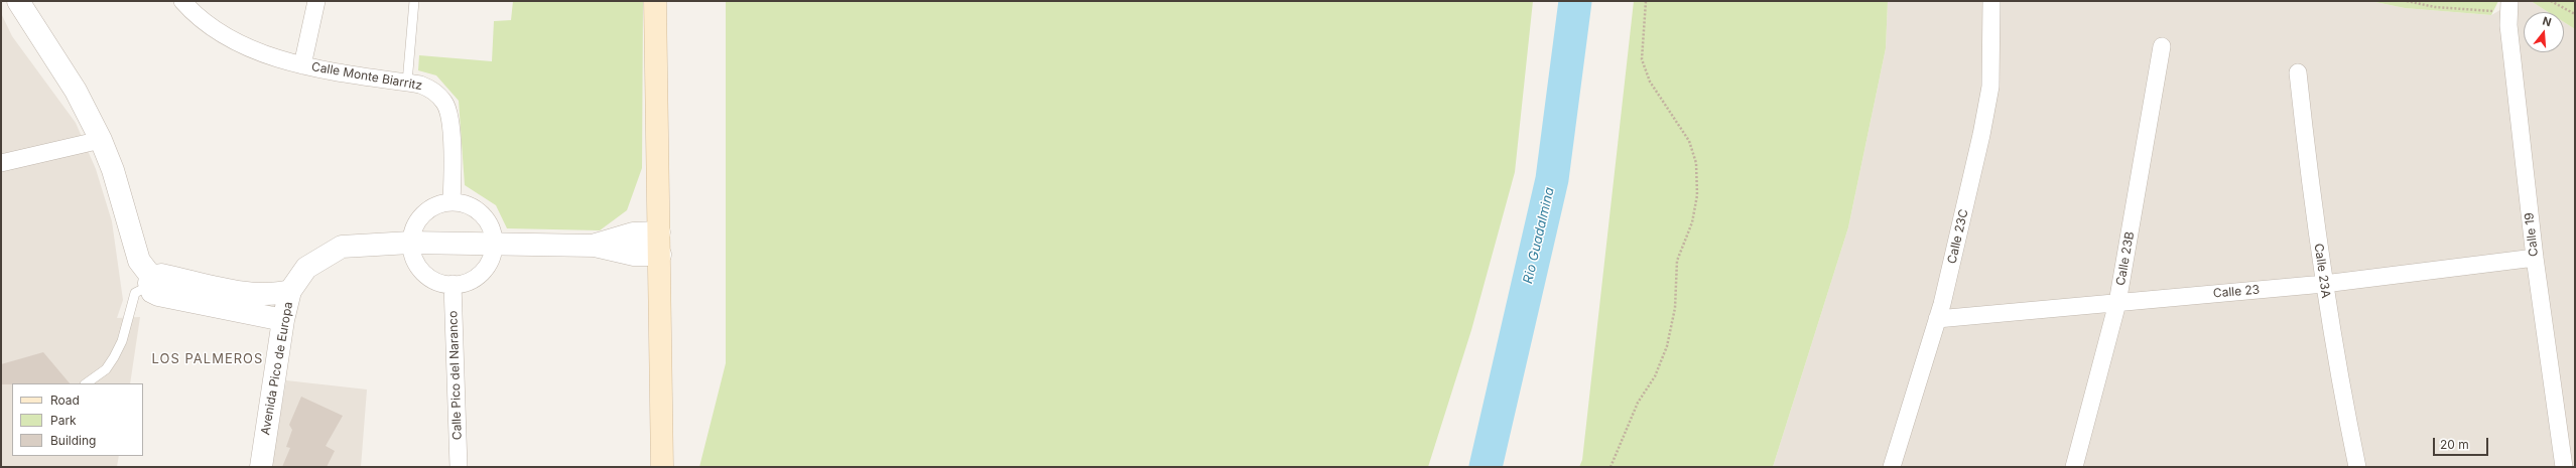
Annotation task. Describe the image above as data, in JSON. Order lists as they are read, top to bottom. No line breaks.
{"streets":{"street":["Calle Monte Biarritz","Calle 19","Calle 23C","Calle 23B","Calle 23A","Calle 23","Avenida Pico de Europa","Calle Pico del Naranco"]},"crossings":[["Calle 19","Calle 23"],["Calle 23C","Calle 23"],["Calle 23B","Calle 23"],["Calle 23A","Calle 23"]],"districts":["LOS PALMEROS"],"water":["Rio Guadalmina"],"legend":["Road","Park","Building"],"scale_bar":"20 m","north":"top"}
